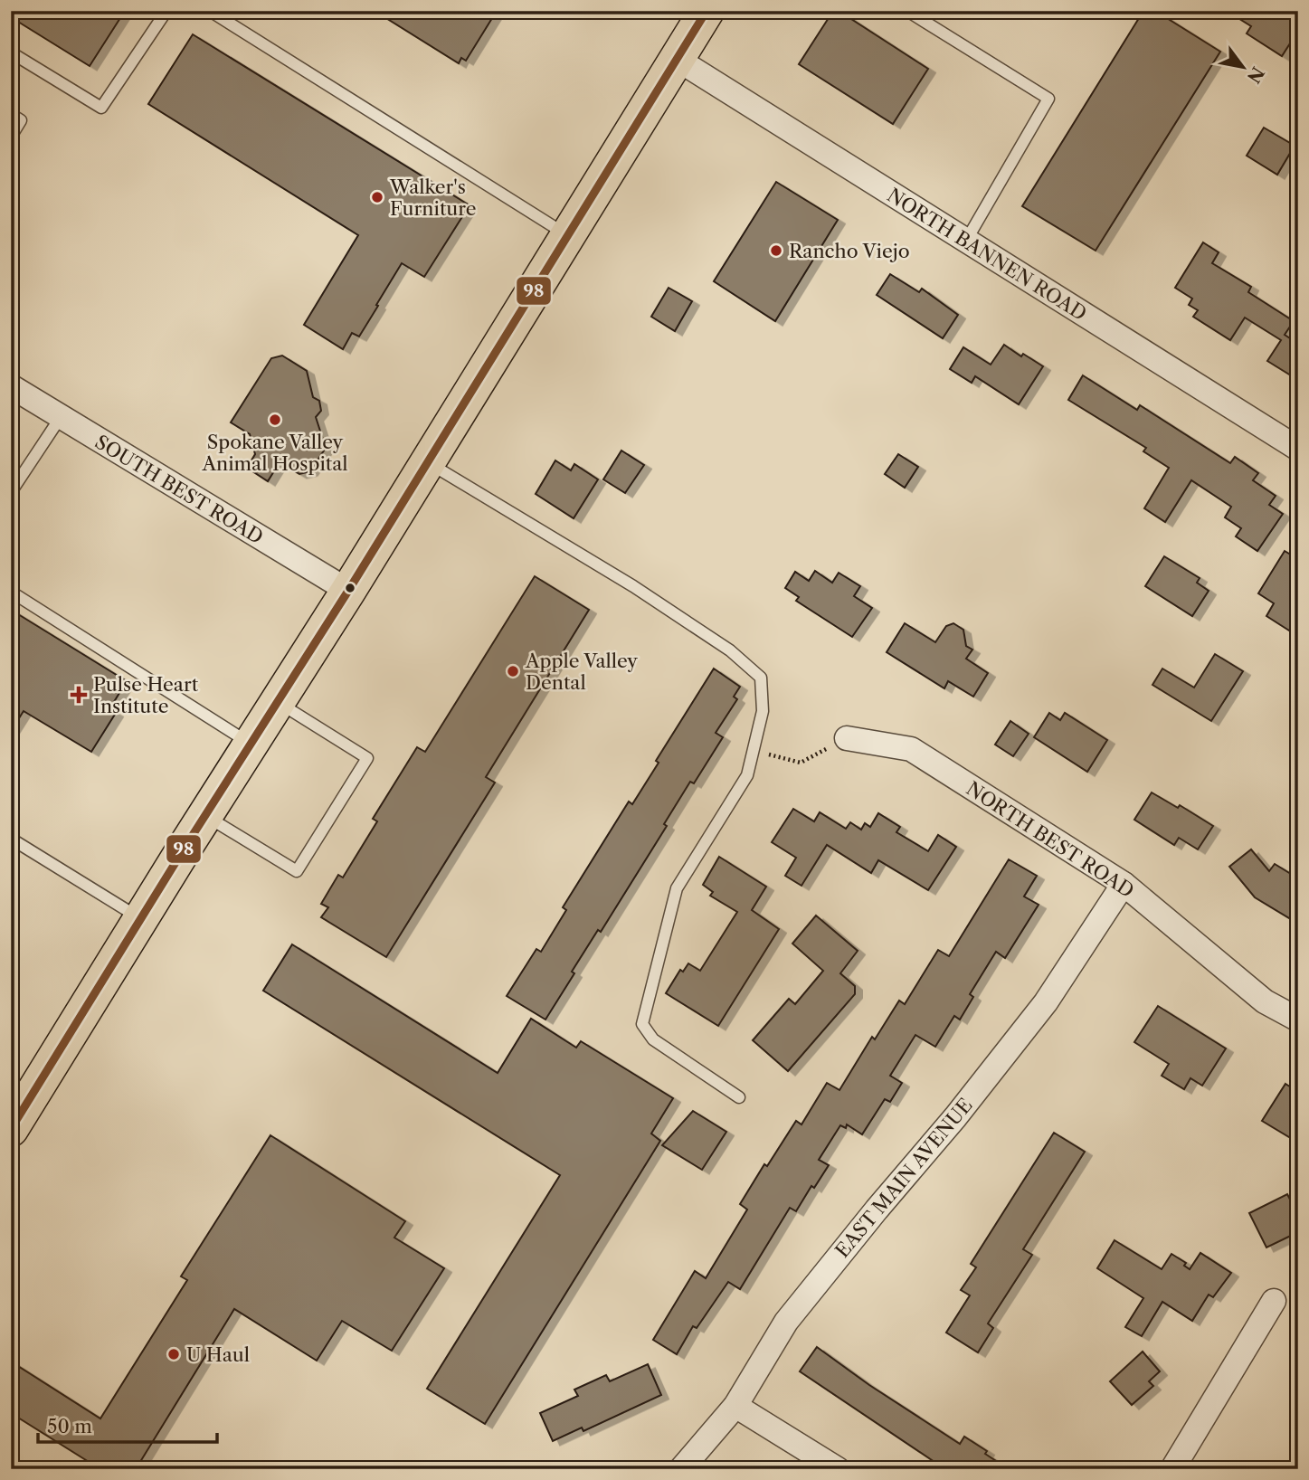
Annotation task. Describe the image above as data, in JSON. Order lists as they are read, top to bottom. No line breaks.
{"streets":{"street":["NORTH BANNEN ROAD","SOUTH BEST ROAD","NORTH BEST ROAD","EAST MAIN AVENUE"]},"crossings":[["NORTH BEST ROAD","EAST MAIN AVENUE"]],"places":{"other":["Walker's Furniture","Rancho Viejo","Spokane Valley Animal Hospital","Apple Valley Dental","U Haul"],"health":["Pulse Heart Institute"]},"lines":["transit line 98"],"scale_bar":"50 m","north":"bottom right"}
